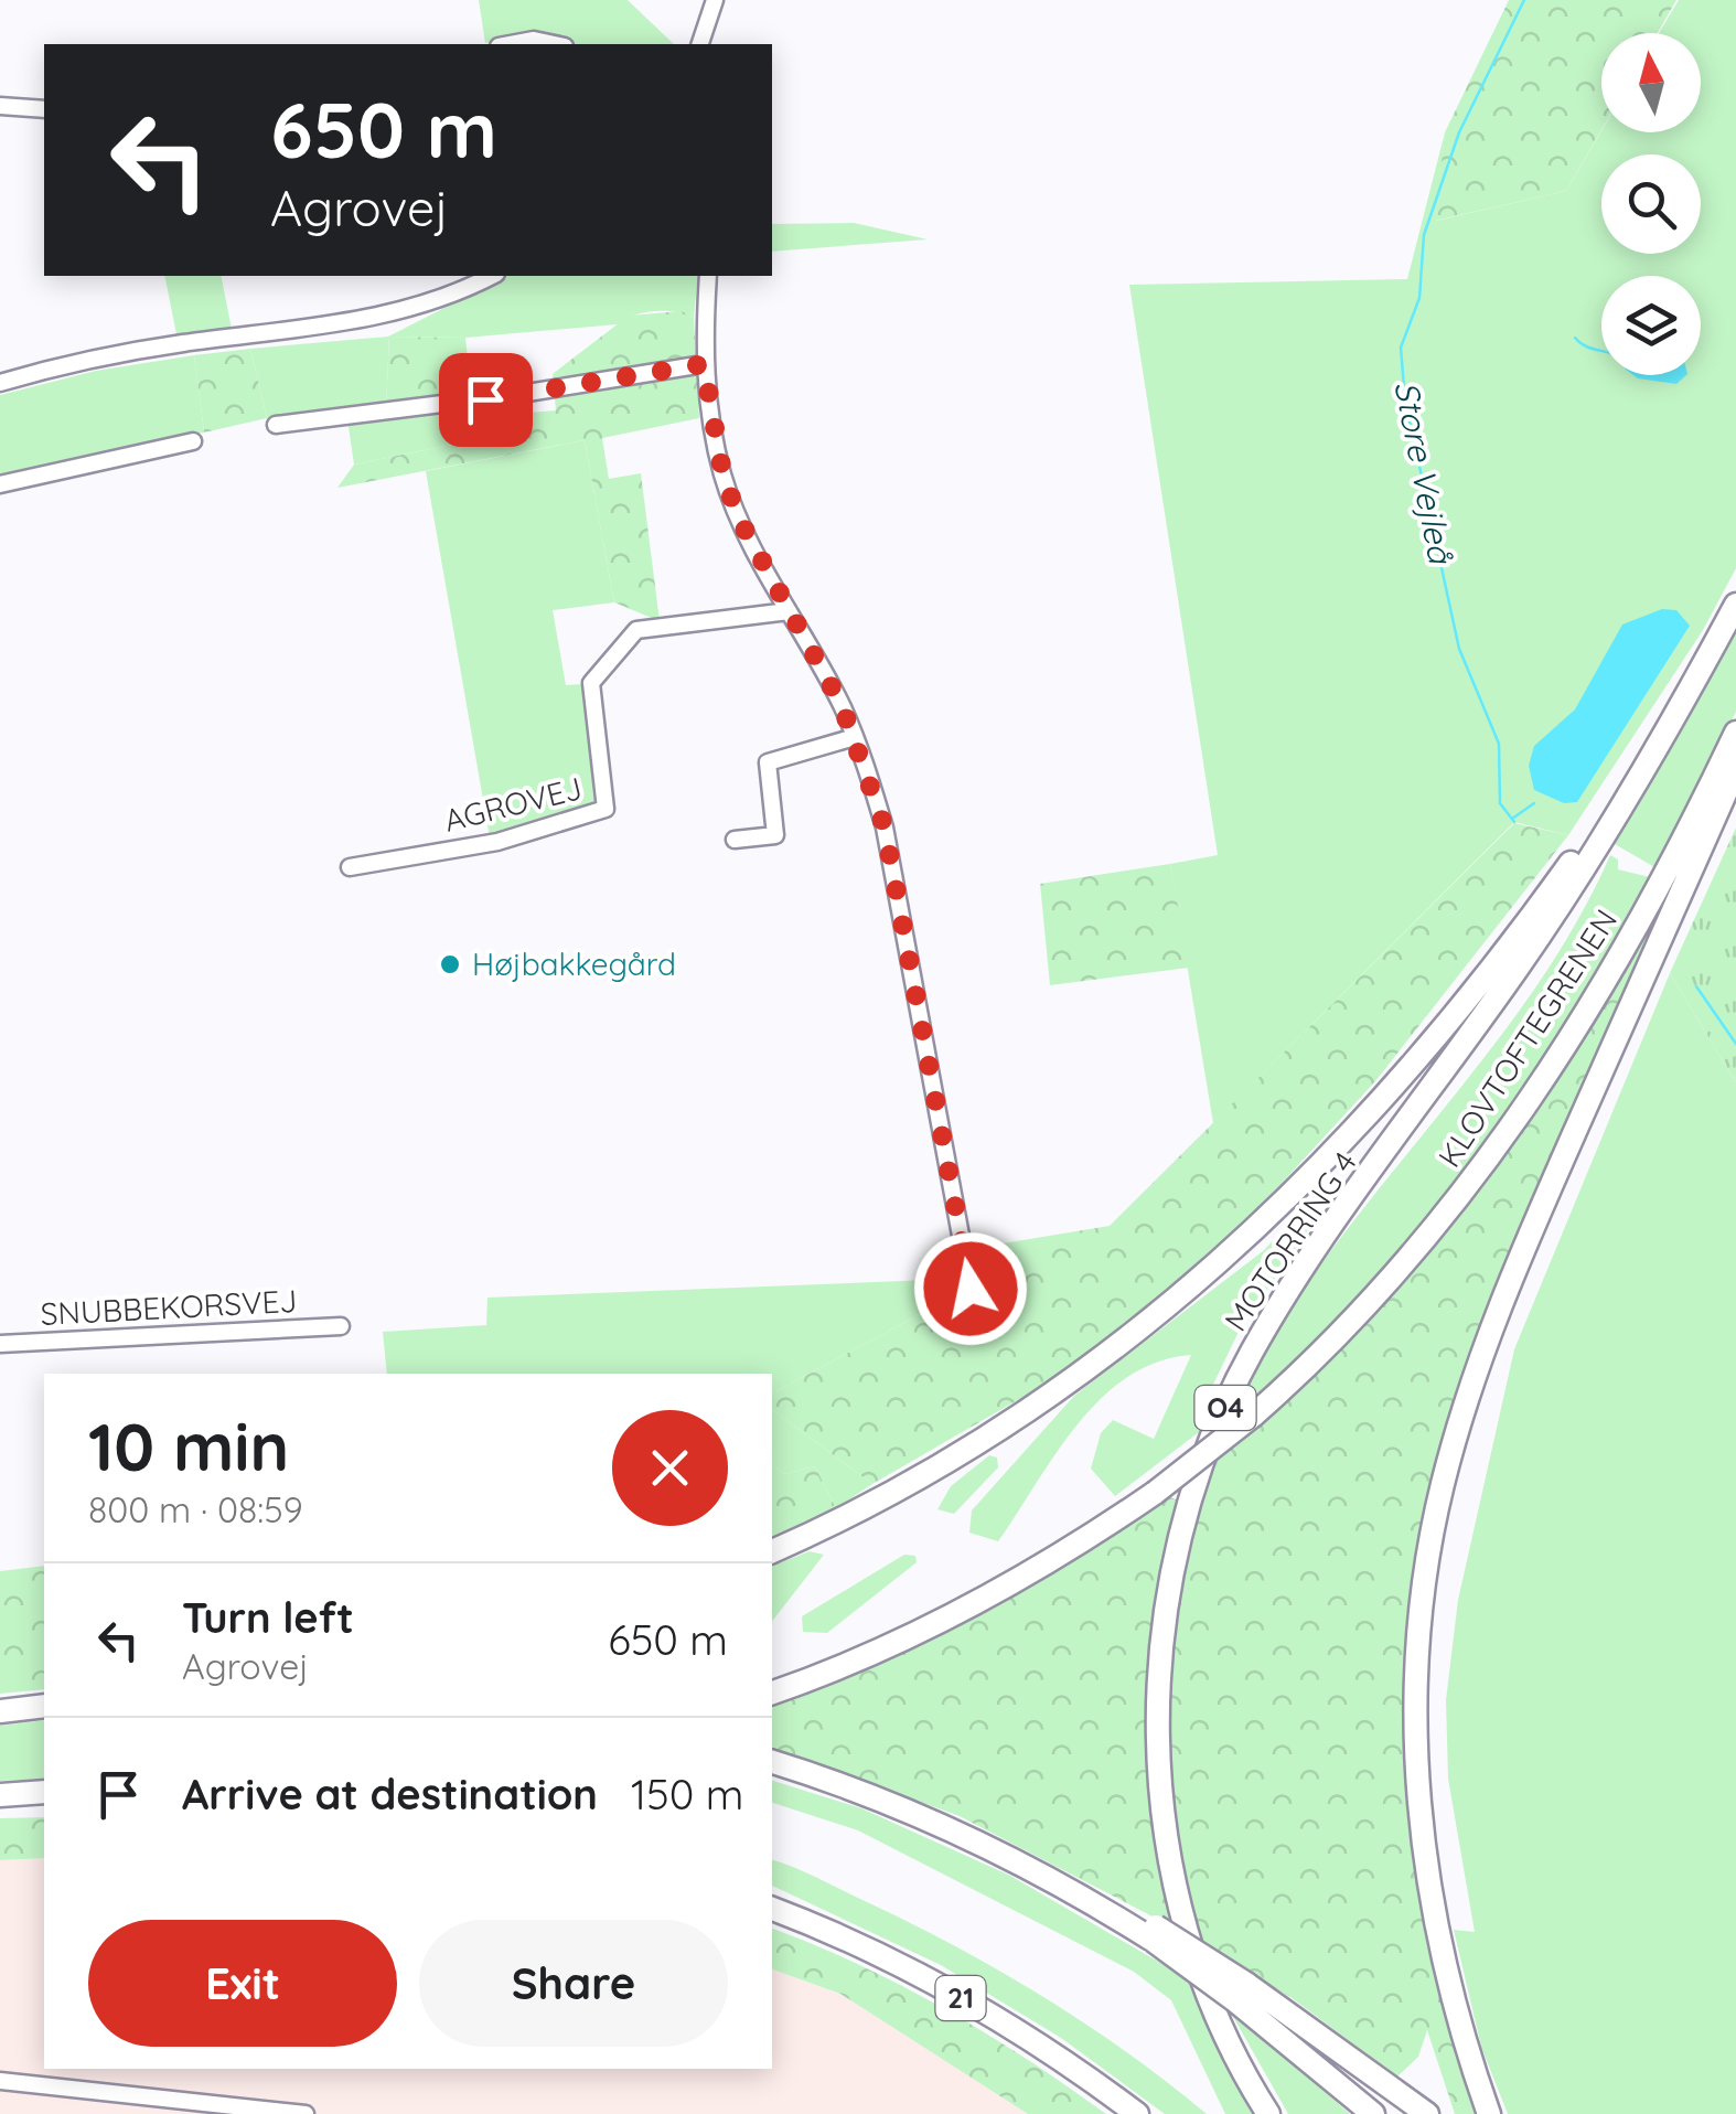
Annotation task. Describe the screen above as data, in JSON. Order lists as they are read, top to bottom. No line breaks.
{"streets":{"highway":["KLOVTOFTEGRENEN","MOTORRING 4","O4","21"],"street":["AGROVEJ","SNUBBEKORSVEJ"]},"crossings":[["KLOVTOFTEGRENEN","MOTORRING 4"]],"water":["Store Vejleå"],"places":["Højbakkegård"],"north":"top","page":{"turn":["650 m","Agrovej"],"heading":["10 min","800 m · 08:59"],"list":[{"name":"Turn left","note":"Agrovej","value":"650 m"},{"name":"Arrive at destination","value":"150 m"}],"buttons":["Exit","Share"]}}
